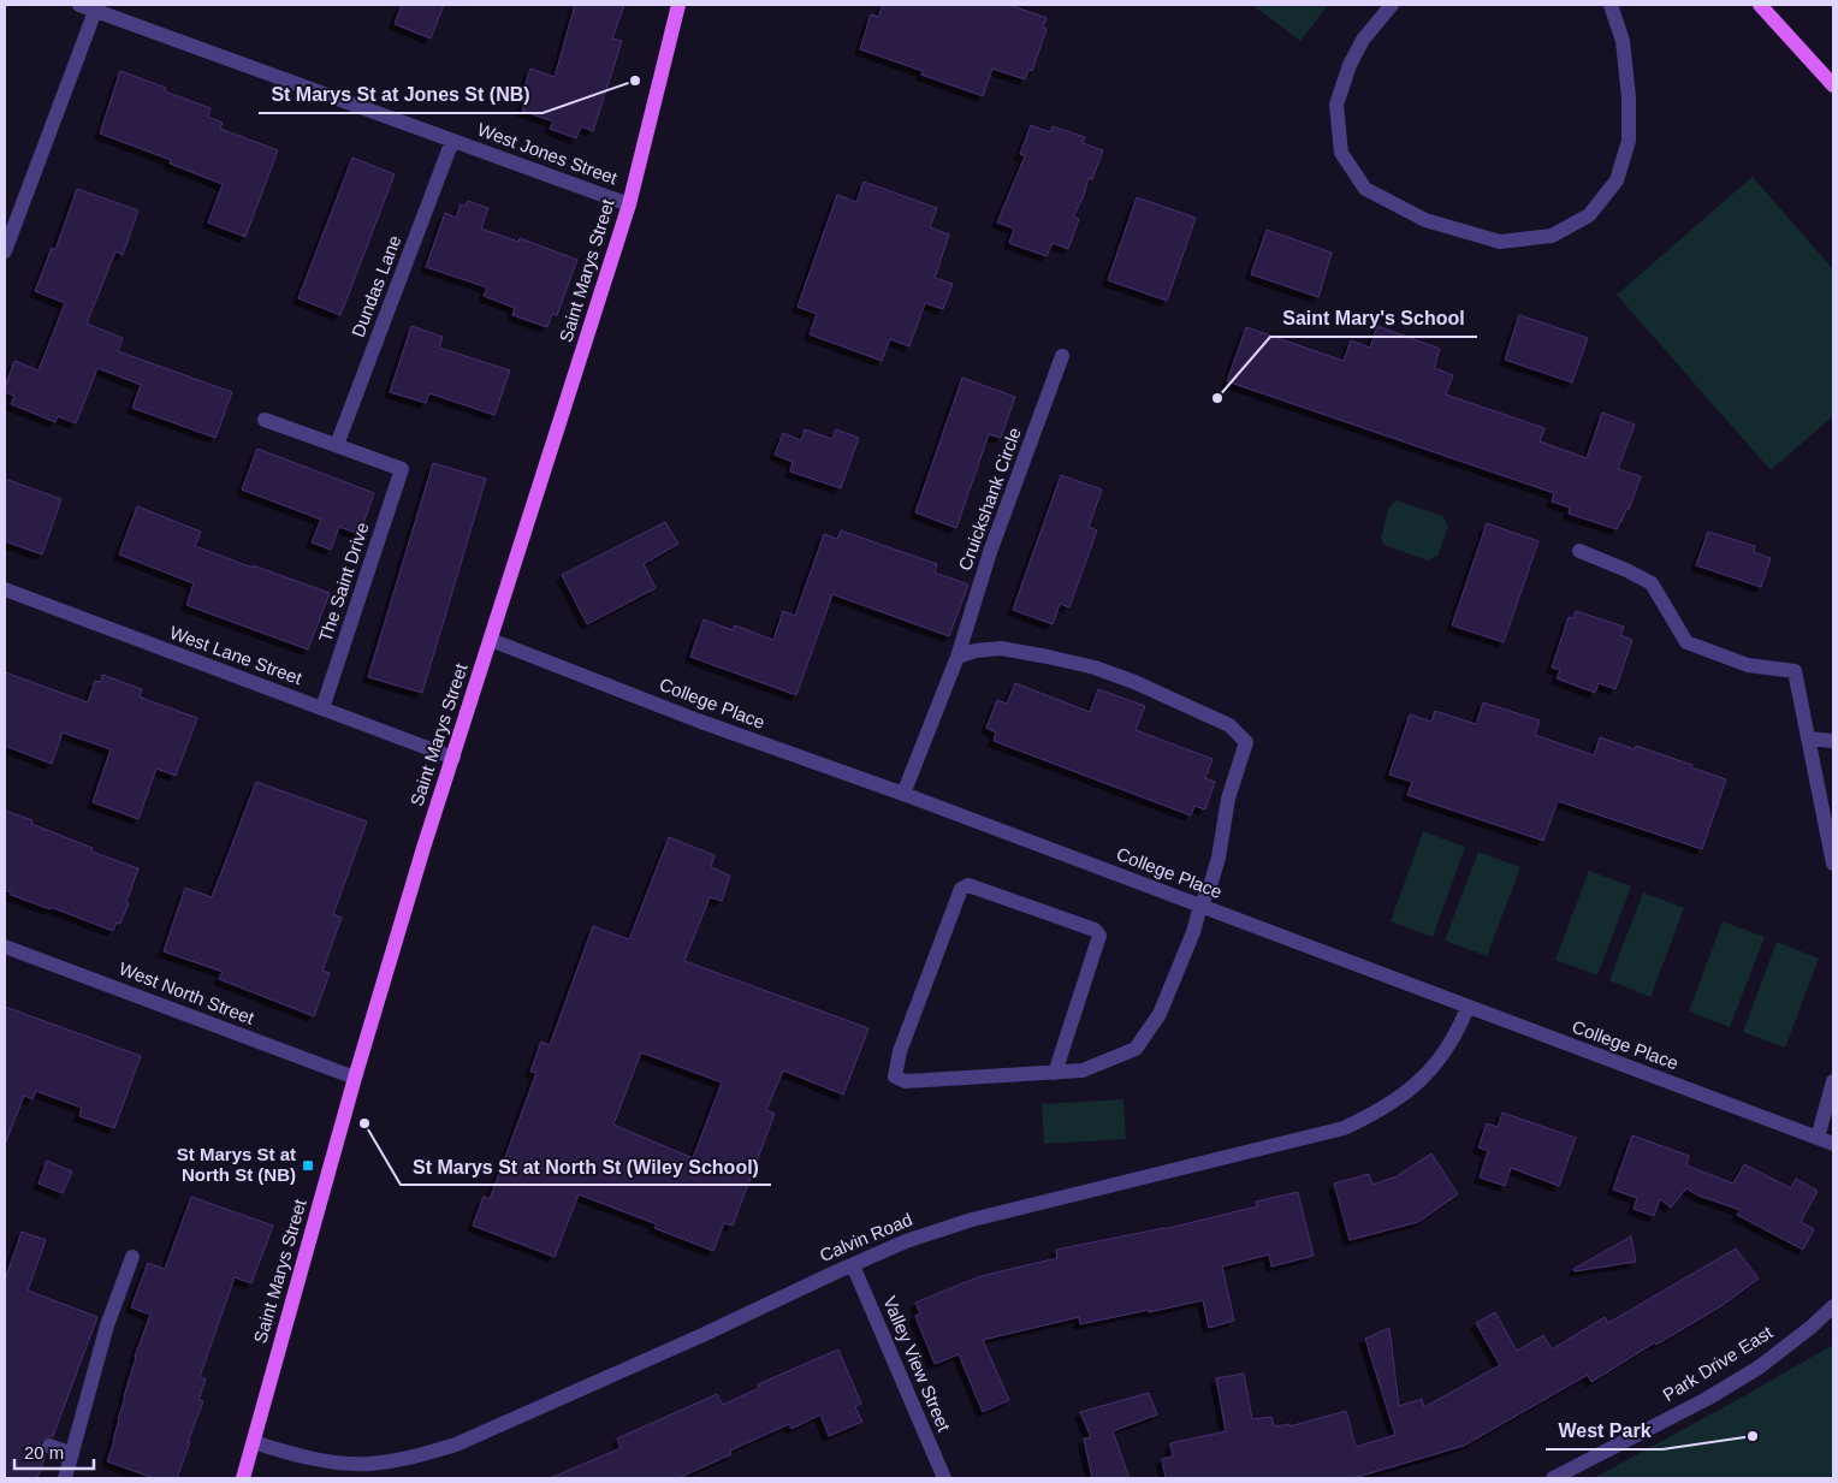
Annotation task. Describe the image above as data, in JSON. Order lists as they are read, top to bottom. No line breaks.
{"streets":{"main road":["Saint Marys Street"],"street":["West Jones Street","Dundas Lane","Cruickshank Circle","The Saint Drive","West Lane Street","College Place","West North Street","Calvin Road","Valley View Street","Park Drive East"]},"crossings":[["West Jones Street","Saint Marys Street"],["West Jones Street","Dundas Lane"],["Saint Marys Street","West Lane Street"],["Saint Marys Street","College Place"],["Saint Marys Street","West North Street"],["Saint Marys Street","Calvin Road"],["Dundas Lane","The Saint Drive"],["Cruickshank Circle","College Place"],["The Saint Drive","West Lane Street"],["College Place","Calvin Road"],["Calvin Road","Valley View Street"]],"places":{"other":["St Marys St at Jones St (NB)","Saint Mary's School","St Marys St at North St (Wiley School)","West Park"],"transit":["St Marys St at North St (NB)"]},"scale_bar":"20 m"}
